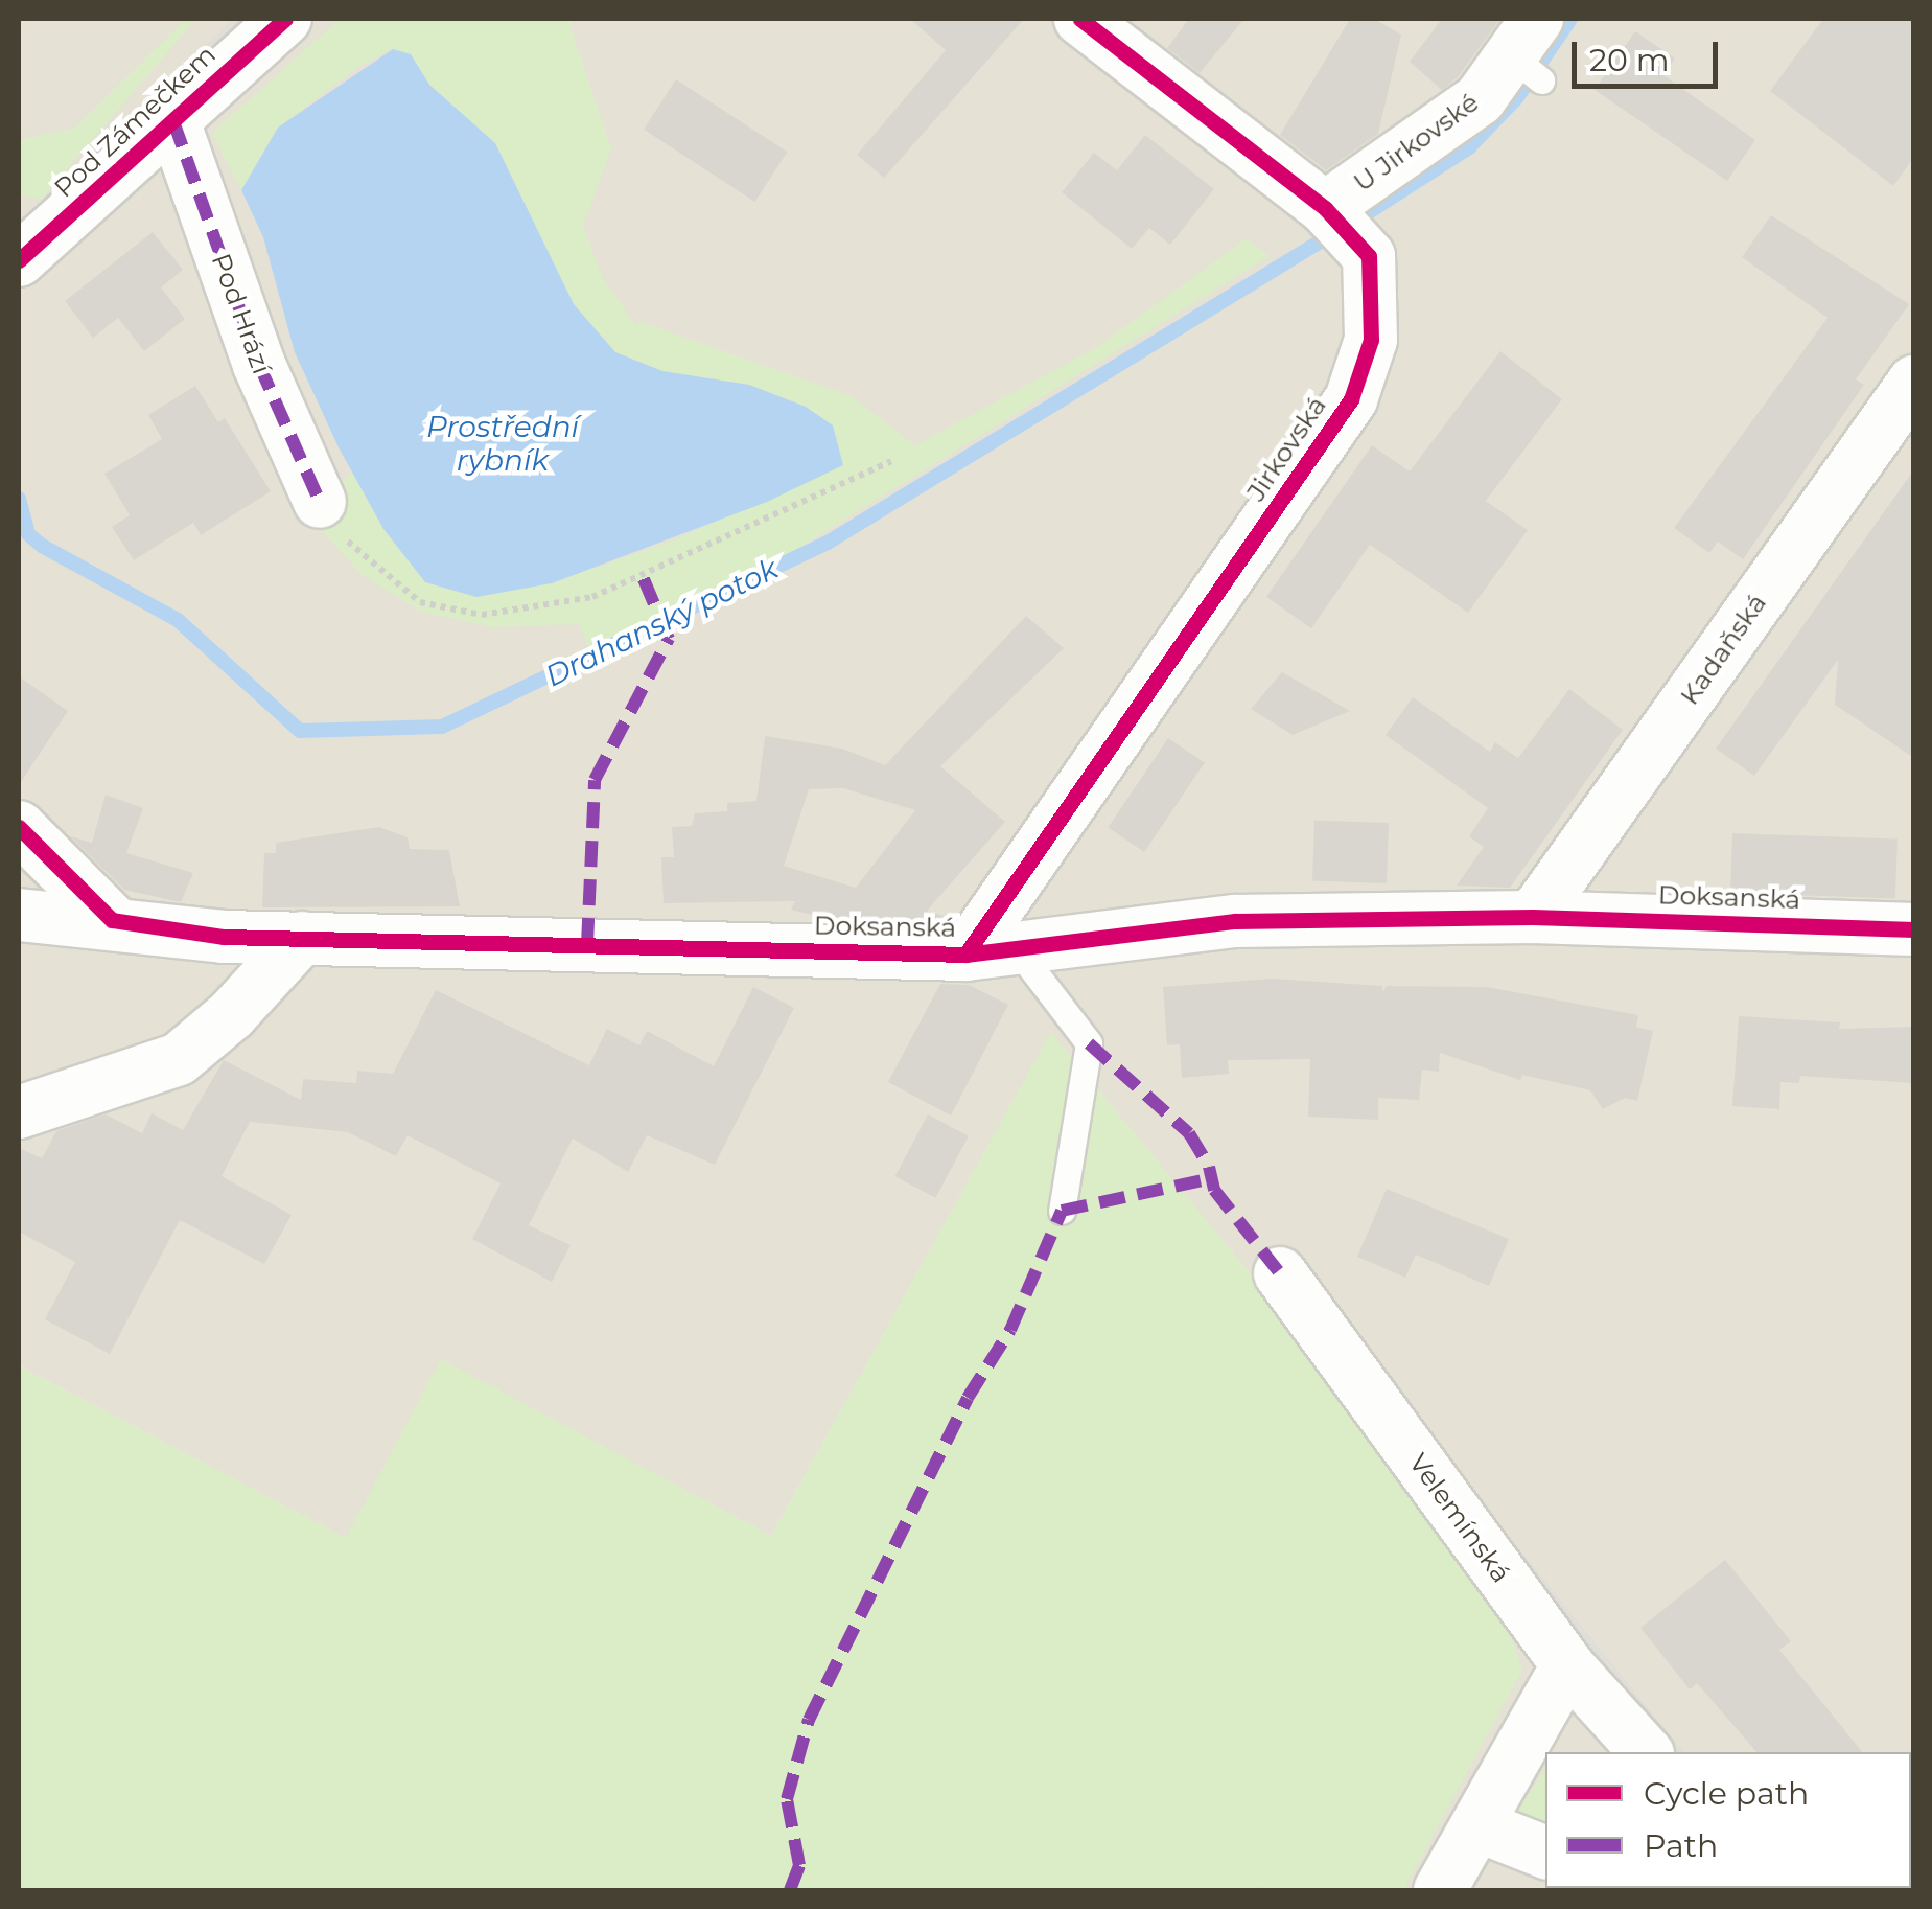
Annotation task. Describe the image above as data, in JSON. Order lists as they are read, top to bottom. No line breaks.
{"streets":{"street":["Pod Zámečkem","U Jirkovské","Pod Hrází","Jirkovská","Kadaňská","Doksanská","Velemínská"]},"crossings":[["Pod Zámečkem","Pod Hrází"],["U Jirkovské","Jirkovská"],["Jirkovská","Doksanská"],["Kadaňská","Doksanská"]],"water":["Prostřední rybník","Drahanský potok"],"legend":["Cycle path","Path"],"scale_bar":"20 m"}
